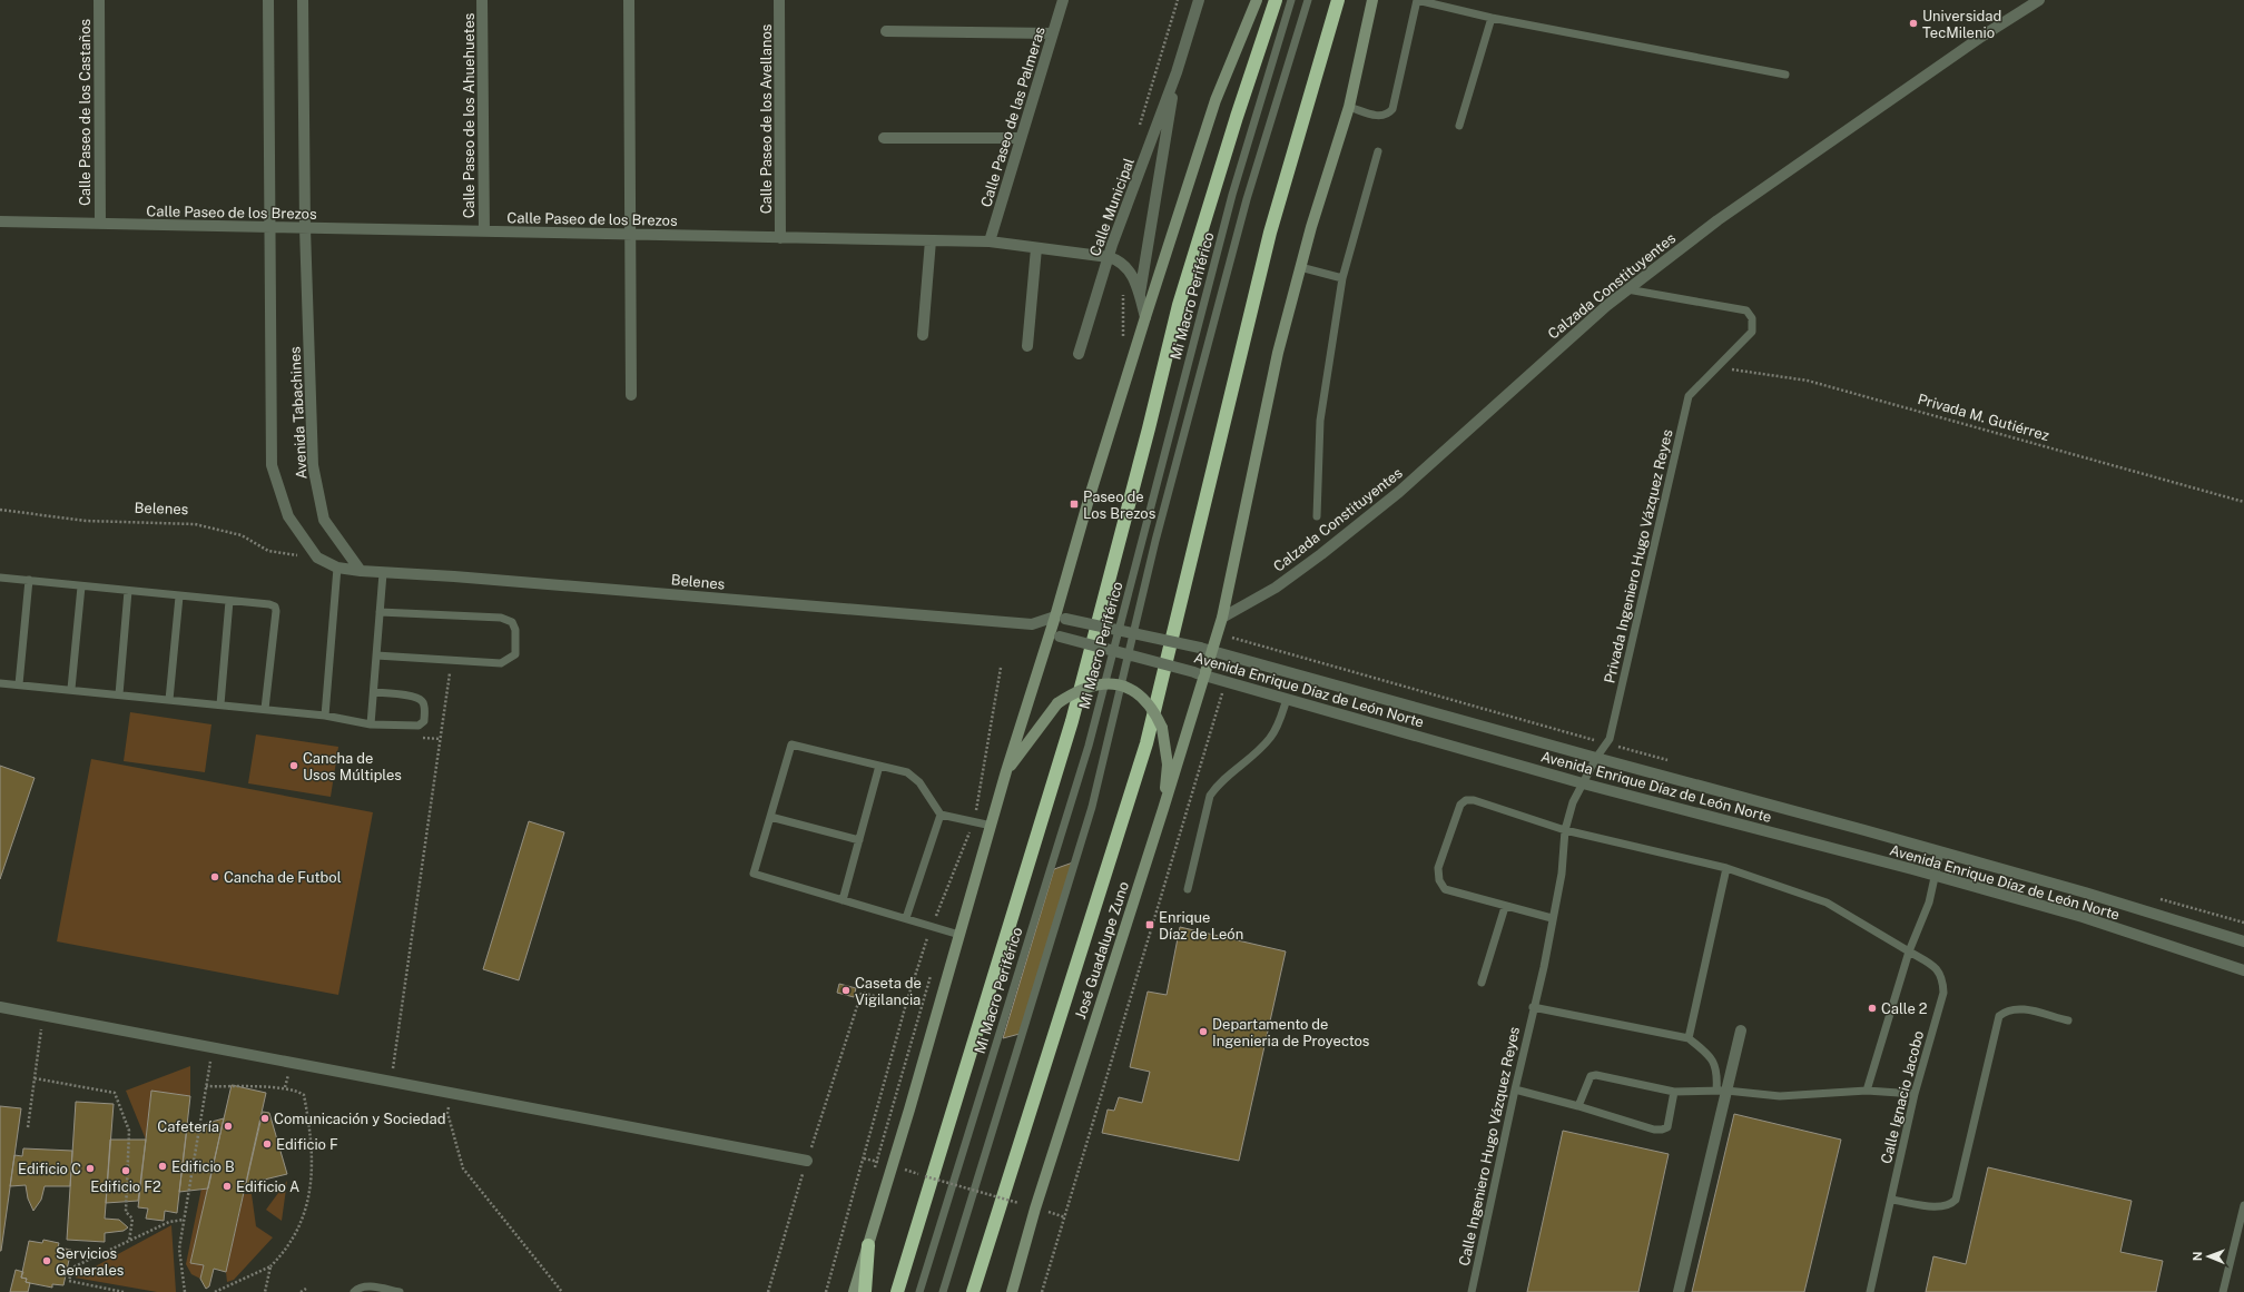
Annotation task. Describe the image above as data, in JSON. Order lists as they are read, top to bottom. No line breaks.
{"streets":{"main road":["José Guadalupe Zuno"],"street":["Calle Paseo de los Castaños","Calle Paseo de los Ahuehuetes","Calle Paseo de las Palmeras","Calle Paseo de los Avellanos","Calle Municipal","Calle Paseo de los Brezos","Calzada Constituyentes","Avenida Tabachines","Belenes","Avenida Enrique Díaz de León Norte"],"lane":["Mi Macro Periférico","Privada Ingeniero Hugo Vázquez Reyes","Calle Ignacio Jacobo","Calle Ingeniero Hugo Vázquez Reyes"],"path":["Privada M. Gutiérrez"]},"crossings":[["Calle Paseo de los Castaños","Calle Paseo de los Brezos"],["Calle Paseo de los Ahuehuetes","Calle Paseo de los Brezos"],["Calle Paseo de las Palmeras","Calle Paseo de los Brezos"],["Calle Paseo de los Avellanos","Calle Paseo de los Brezos"],["Calle Municipal","Calle Paseo de los Brezos"],["Calle Paseo de los Brezos","Avenida Tabachines"],["Calzada Constituyentes","Privada Ingeniero Hugo Vázquez Reyes"],["Calzada Constituyentes","José Guadalupe Zuno"],["Avenida Tabachines","Belenes"],["Privada M. Gutiérrez","Privada Ingeniero Hugo Vázquez Reyes"],["Belenes","Avenida Enrique Díaz de León Norte"],["Privada Ingeniero Hugo Vázquez Reyes","Avenida Enrique Díaz de León Norte"],["Privada Ingeniero Hugo Vázquez Reyes","Calle Ignacio Jacobo"],["Privada Ingeniero Hugo Vázquez Reyes","Calle Ingeniero Hugo Vázquez Reyes"],["Avenida Enrique Díaz de León Norte","José Guadalupe Zuno"]],"places":{"other":["Universidad TecMilenio","Cancha de Usos Múltiples","Cancha de Futbol","Caseta de Vigilancia","Calle 2","Departamento de Ingenieria de Proyectos","Comunicación y Sociedad","Cafetería","Edificio F","Edificio B","Edificio C","Edificio F2","Edificio A","Servicios Generales"],"transit":["Paseo de Los Brezos","Enrique Díaz de León"]},"north":"left"}
